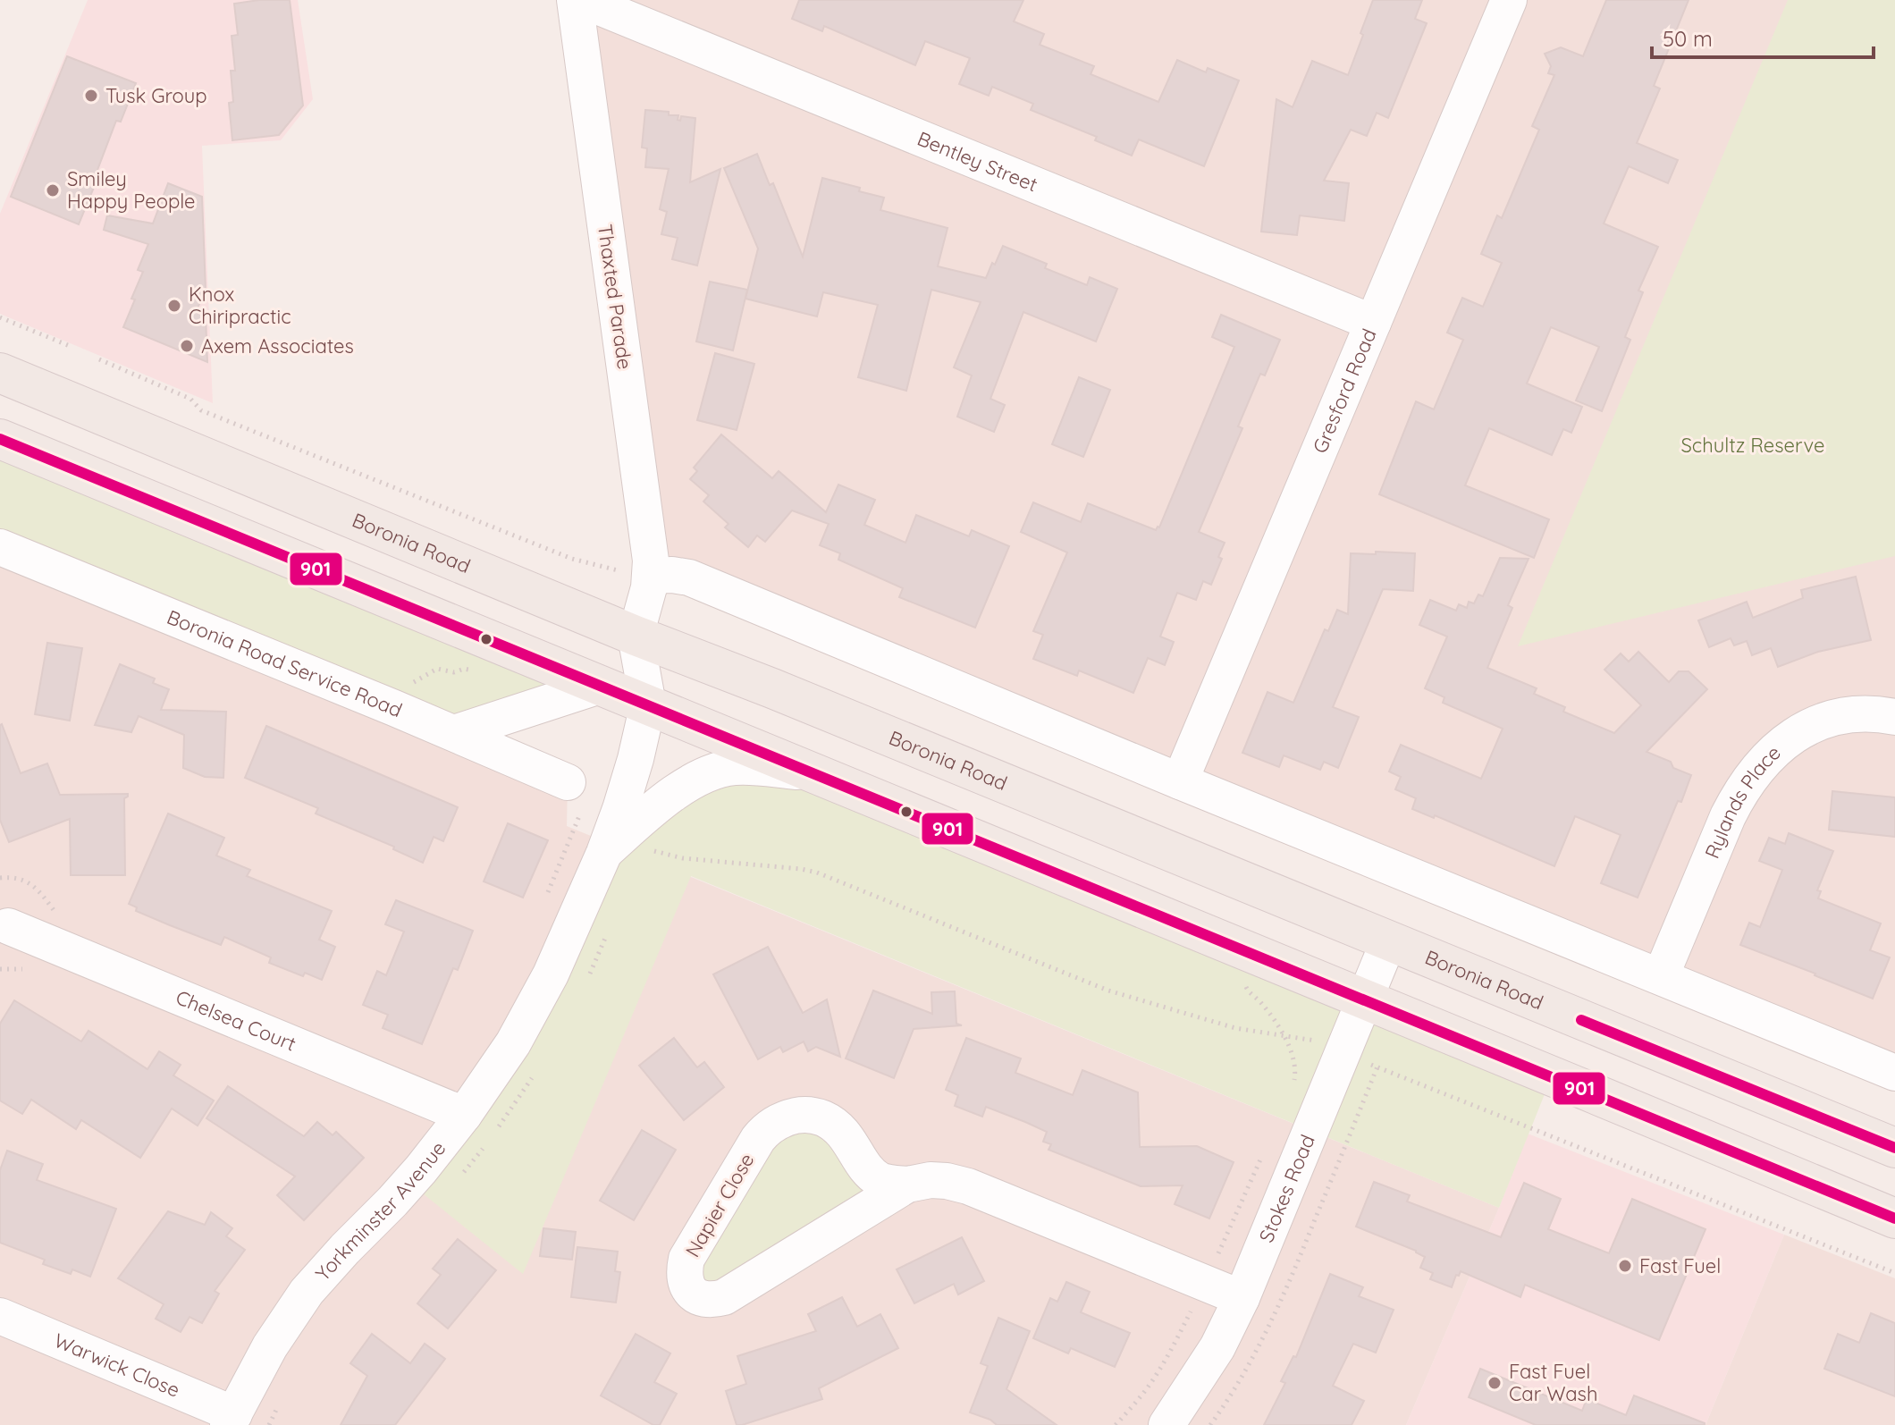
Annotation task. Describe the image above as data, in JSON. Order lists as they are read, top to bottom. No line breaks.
{"streets":{"main road":["Boronia Road"],"street":["Bentley Street","Thaxted Parade","Gresford Road","Boronia Road Service Road","Rylands Place","Chelsea Court","Stokes Road","Napier Close","Yorkminster Avenue","Warwick Close"]},"crossings":[["Bentley Street","Gresford Road"],["Thaxted Parade","Boronia Road"],["Thaxted Parade","Yorkminster Avenue"],["Boronia Road","Stokes Road"],["Boronia Road","Yorkminster Avenue"],["Chelsea Court","Yorkminster Avenue"],["Stokes Road","Napier Close"],["Yorkminster Avenue","Warwick Close"]],"parks":["Schultz Reserve"],"places":["Tusk Group","Smiley Happy People","Knox Chiripractic","Axem Associates","Fast Fuel","Fast Fuel Car Wash"],"lines":["transit line 901"],"scale_bar":"50 m"}
